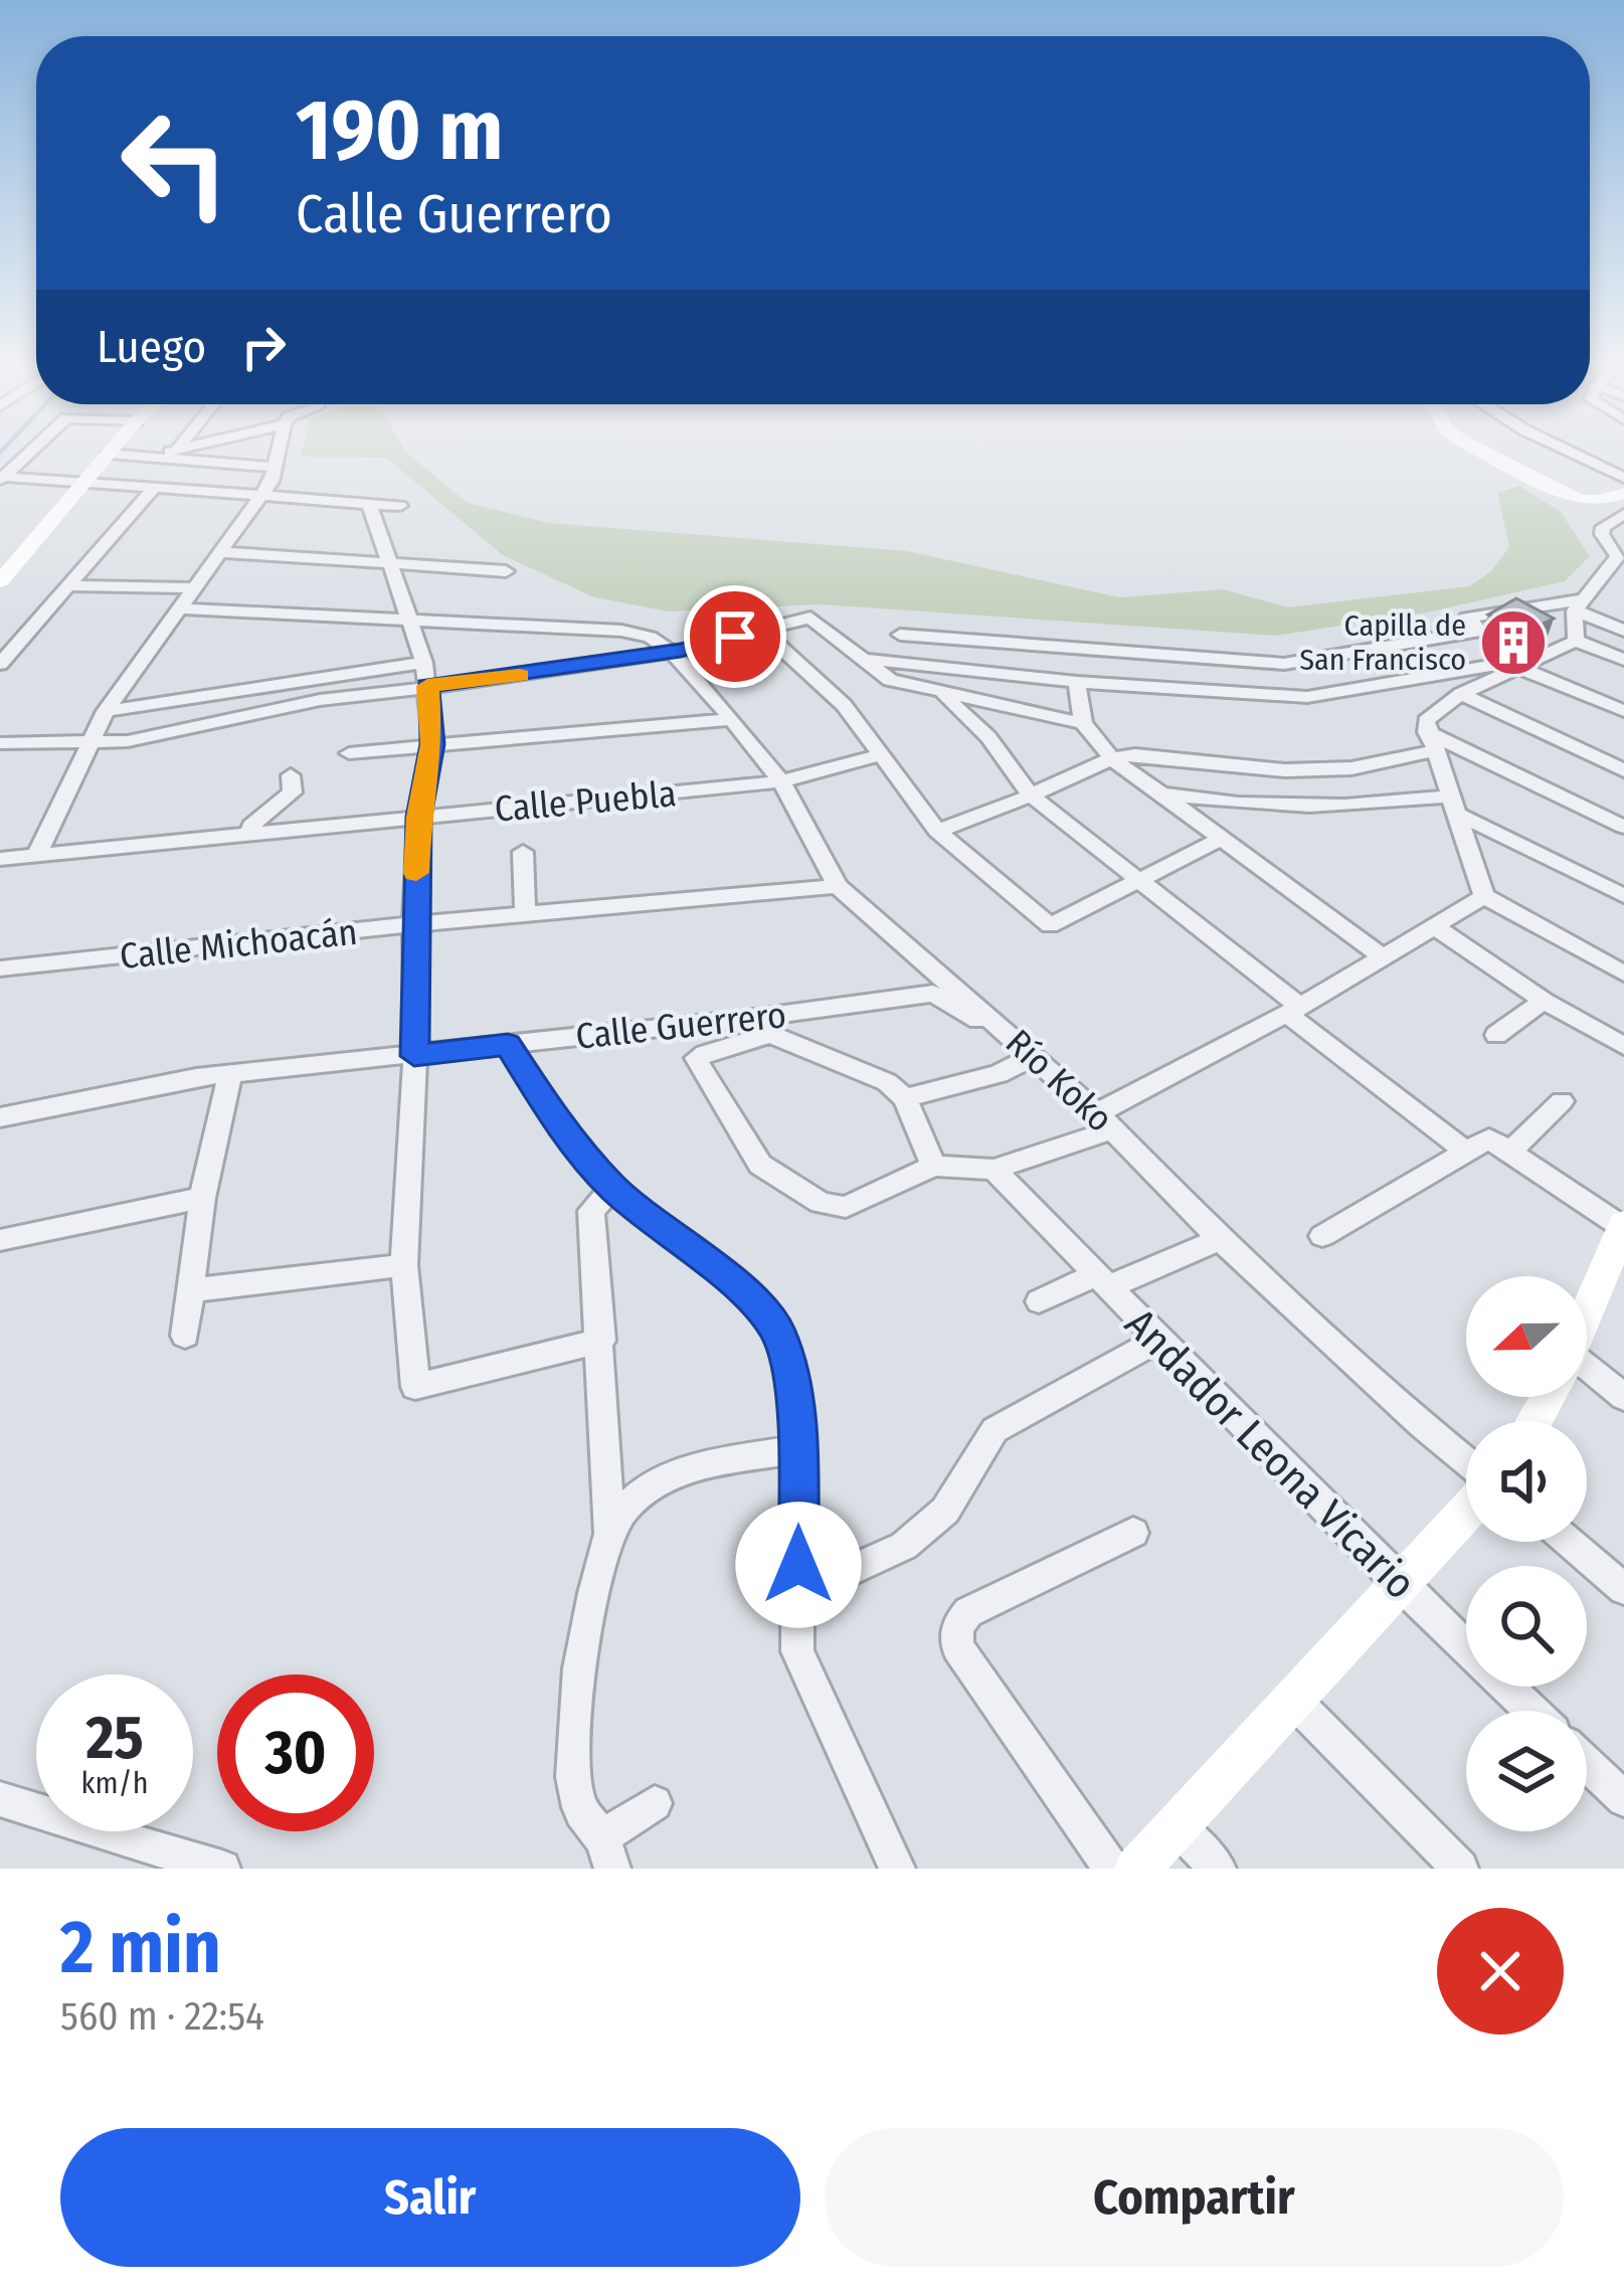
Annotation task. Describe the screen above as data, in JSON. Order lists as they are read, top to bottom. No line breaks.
{"streets":{"street":["Calle Puebla","Calle Michoacán","Calle Guerrero","Río Koko","Andador Leona Vicario"]},"crossings":[["Calle Puebla","Río Koko"],["Calle Michoacán","Río Koko"],["Calle Guerrero","Río Koko"]],"places":{"building":["Capilla de San Francisco"]},"north":"left","page":{"turn":["190 m","Calle Guerrero"],"then":"Luego","speed":"25 km/h","limit":"30","heading":["2 min","560 m · 22:54"],"buttons":["Salir","Compartir"]}}
